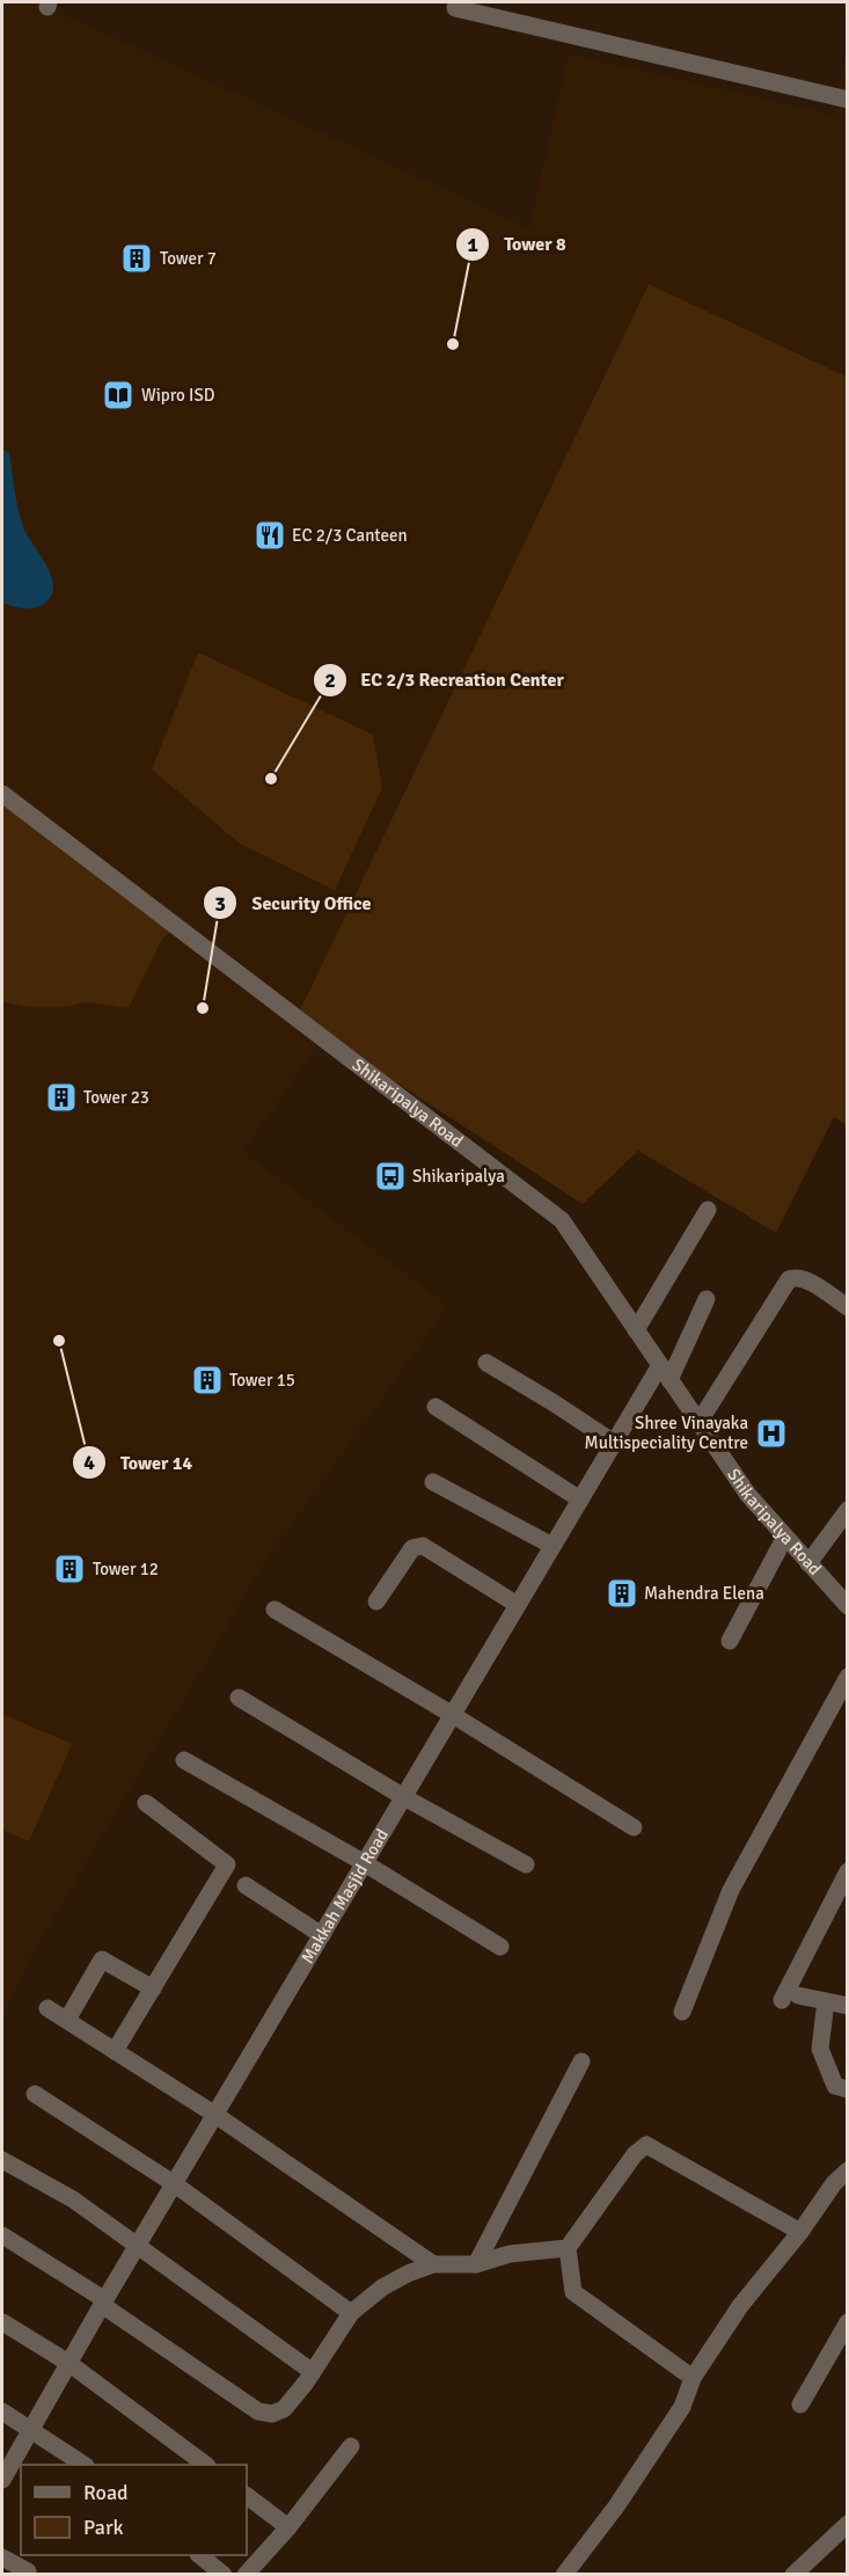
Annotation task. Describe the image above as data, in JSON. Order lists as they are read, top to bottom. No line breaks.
{"streets":{"street":["Shikaripalya Road","Makkah Masjid Road"]},"crossings":[["Shikaripalya Road","Makkah Masjid Road"]],"places":{"building":["Tower 7","Tower 23","Tower 15","Tower 12","Mahendra Elena"],"other":["Tower 8","EC 2/3 Recreation Center","Security Office","Tower 14"],"library":["Wipro ISD"],"restaurant":["EC 2/3 Canteen"],"bus stop":["Shikaripalya"],"hospital":["Shree Vinayaka Multispeciality Centre"]},"legend":["Road","Park"]}
